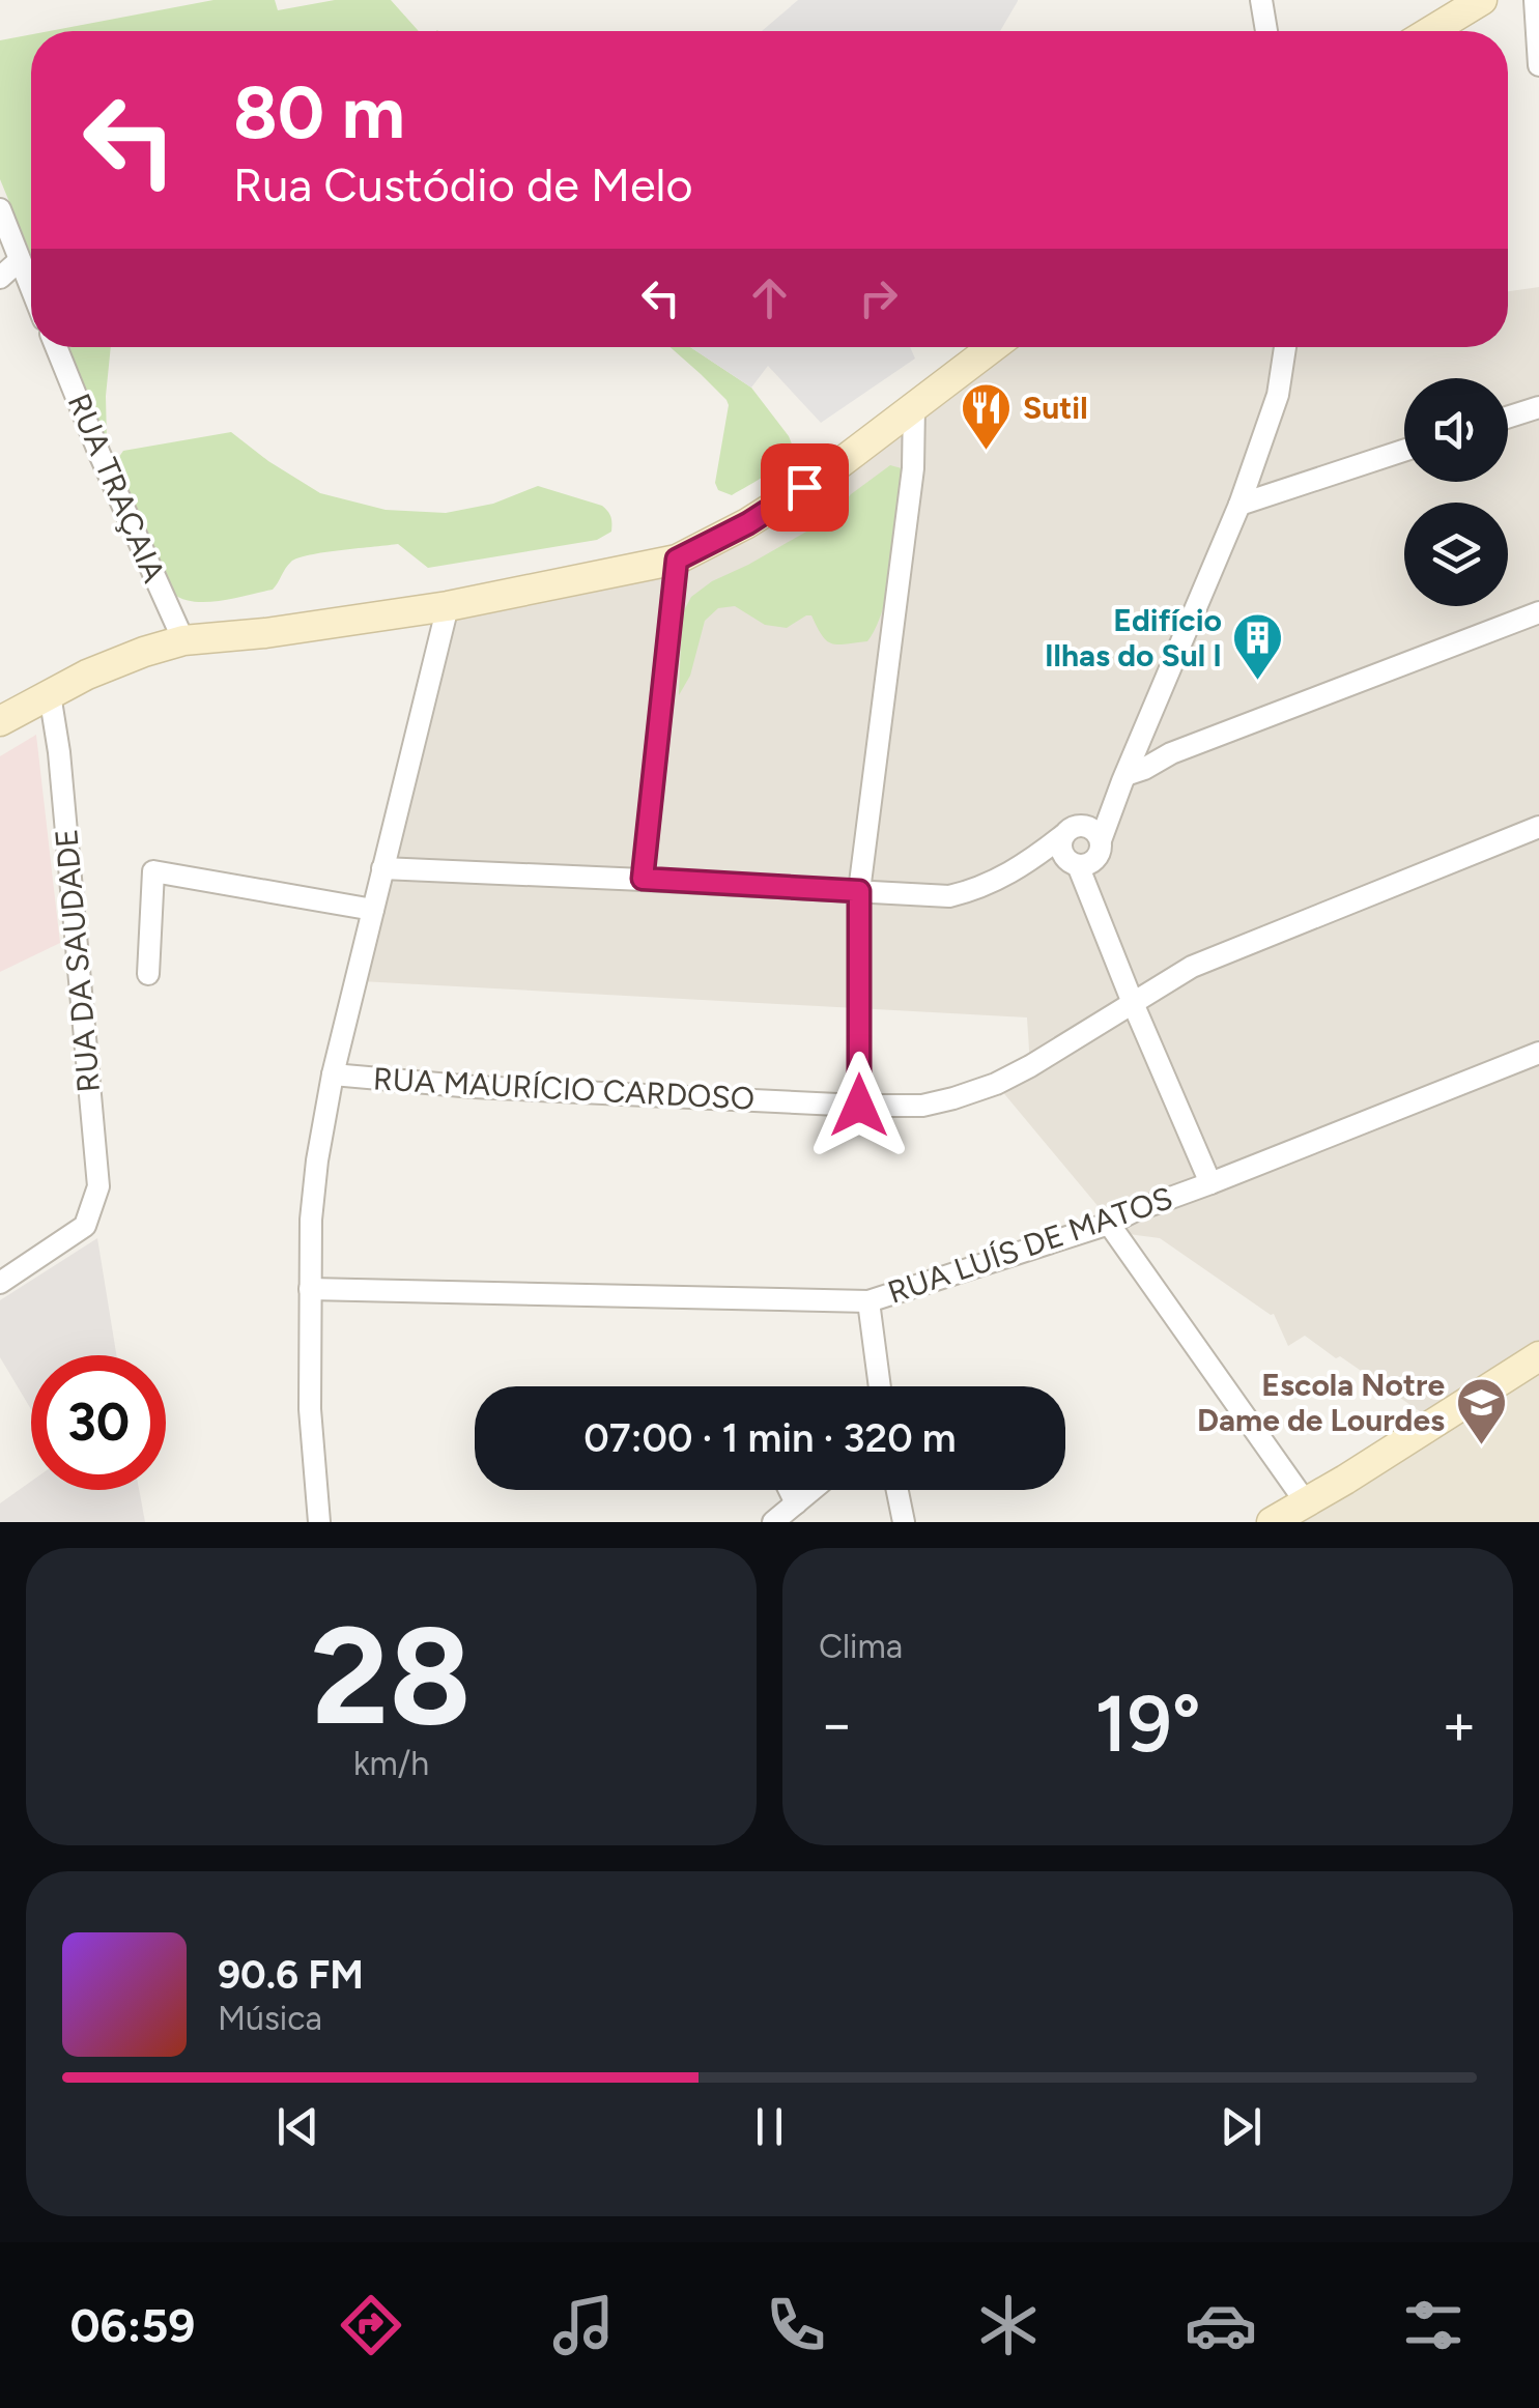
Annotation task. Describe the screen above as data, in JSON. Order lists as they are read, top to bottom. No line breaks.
{"streets":{"street":["RUA TRAÇAIA","RUA DA SAUDADE","RUA MAURÍCIO CARDOSO","RUA LUÍS DE MATOS"]},"places":{"restaurant":["Sutil"],"building":["Edifício Ilhas do Sul I"],"school or university":["Escola Notre Dame de Lourdes"]},"page":{"turn":["80 m","Rua Custódio de Melo"],"limit":"30","trip":"07:00 · 1 min · 320 m","tile":[["28","km/h"],"Clima"],"heat":["−","19°","+"],"song":["90.6 FM","Música"],"tabs":"06:59"}}
